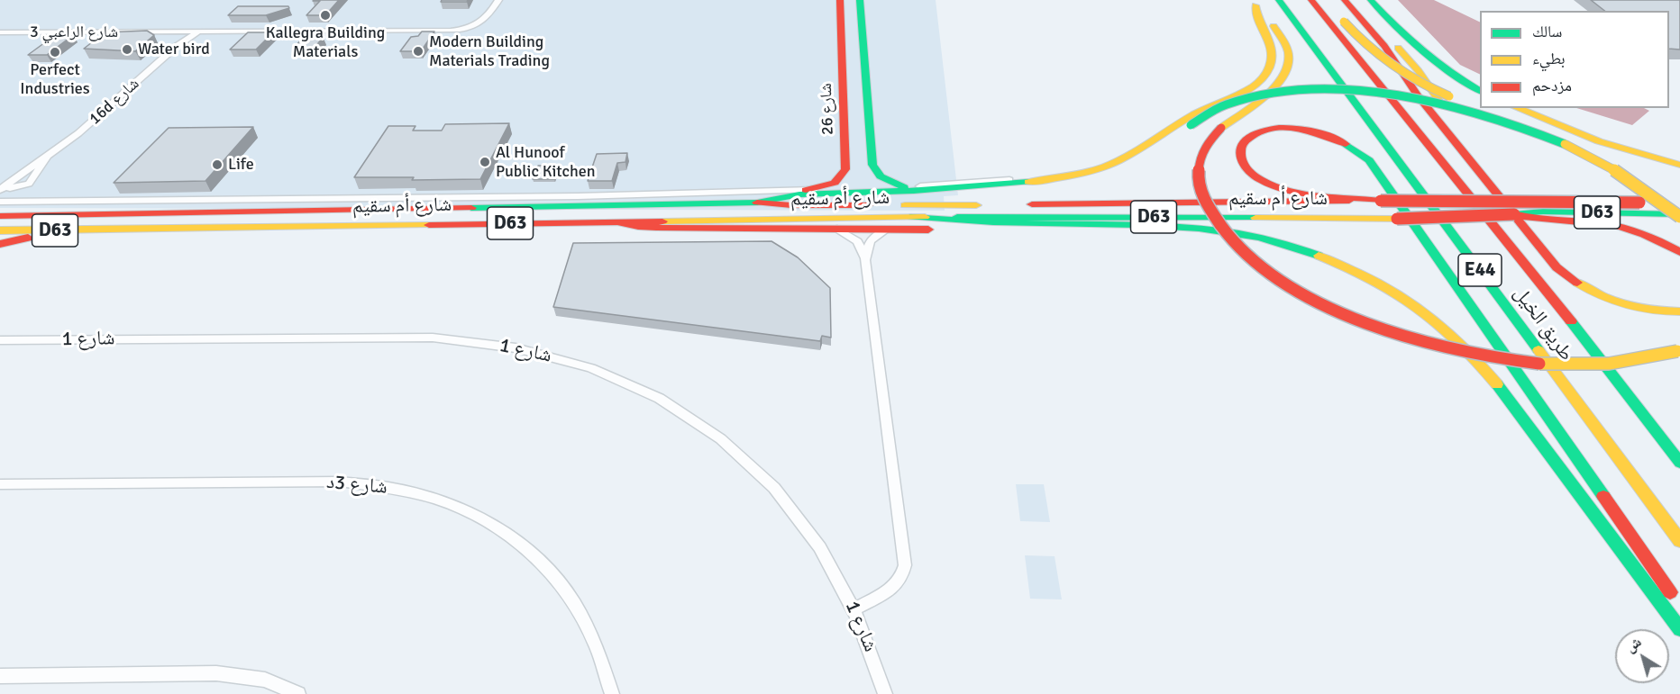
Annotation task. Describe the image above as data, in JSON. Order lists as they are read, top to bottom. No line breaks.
{"streets":{"main road":["شارع 26","شارع أم سقيم","D63","E44","طريق الخيل"],"street":["شارع الراعبي 3","16d شارع","شارع 1","شارع 3د"]},"crossings":[["شارع الراعبي 3","16d شارع"]],"places":["Kallegra Building Materials","Water bird","Modern Building Materials Trading","Perfect Industries","Al Hunoof Public Kitchen","Life"],"legend":["سالك","بطيء","مزدحم"],"north":"top left"}
